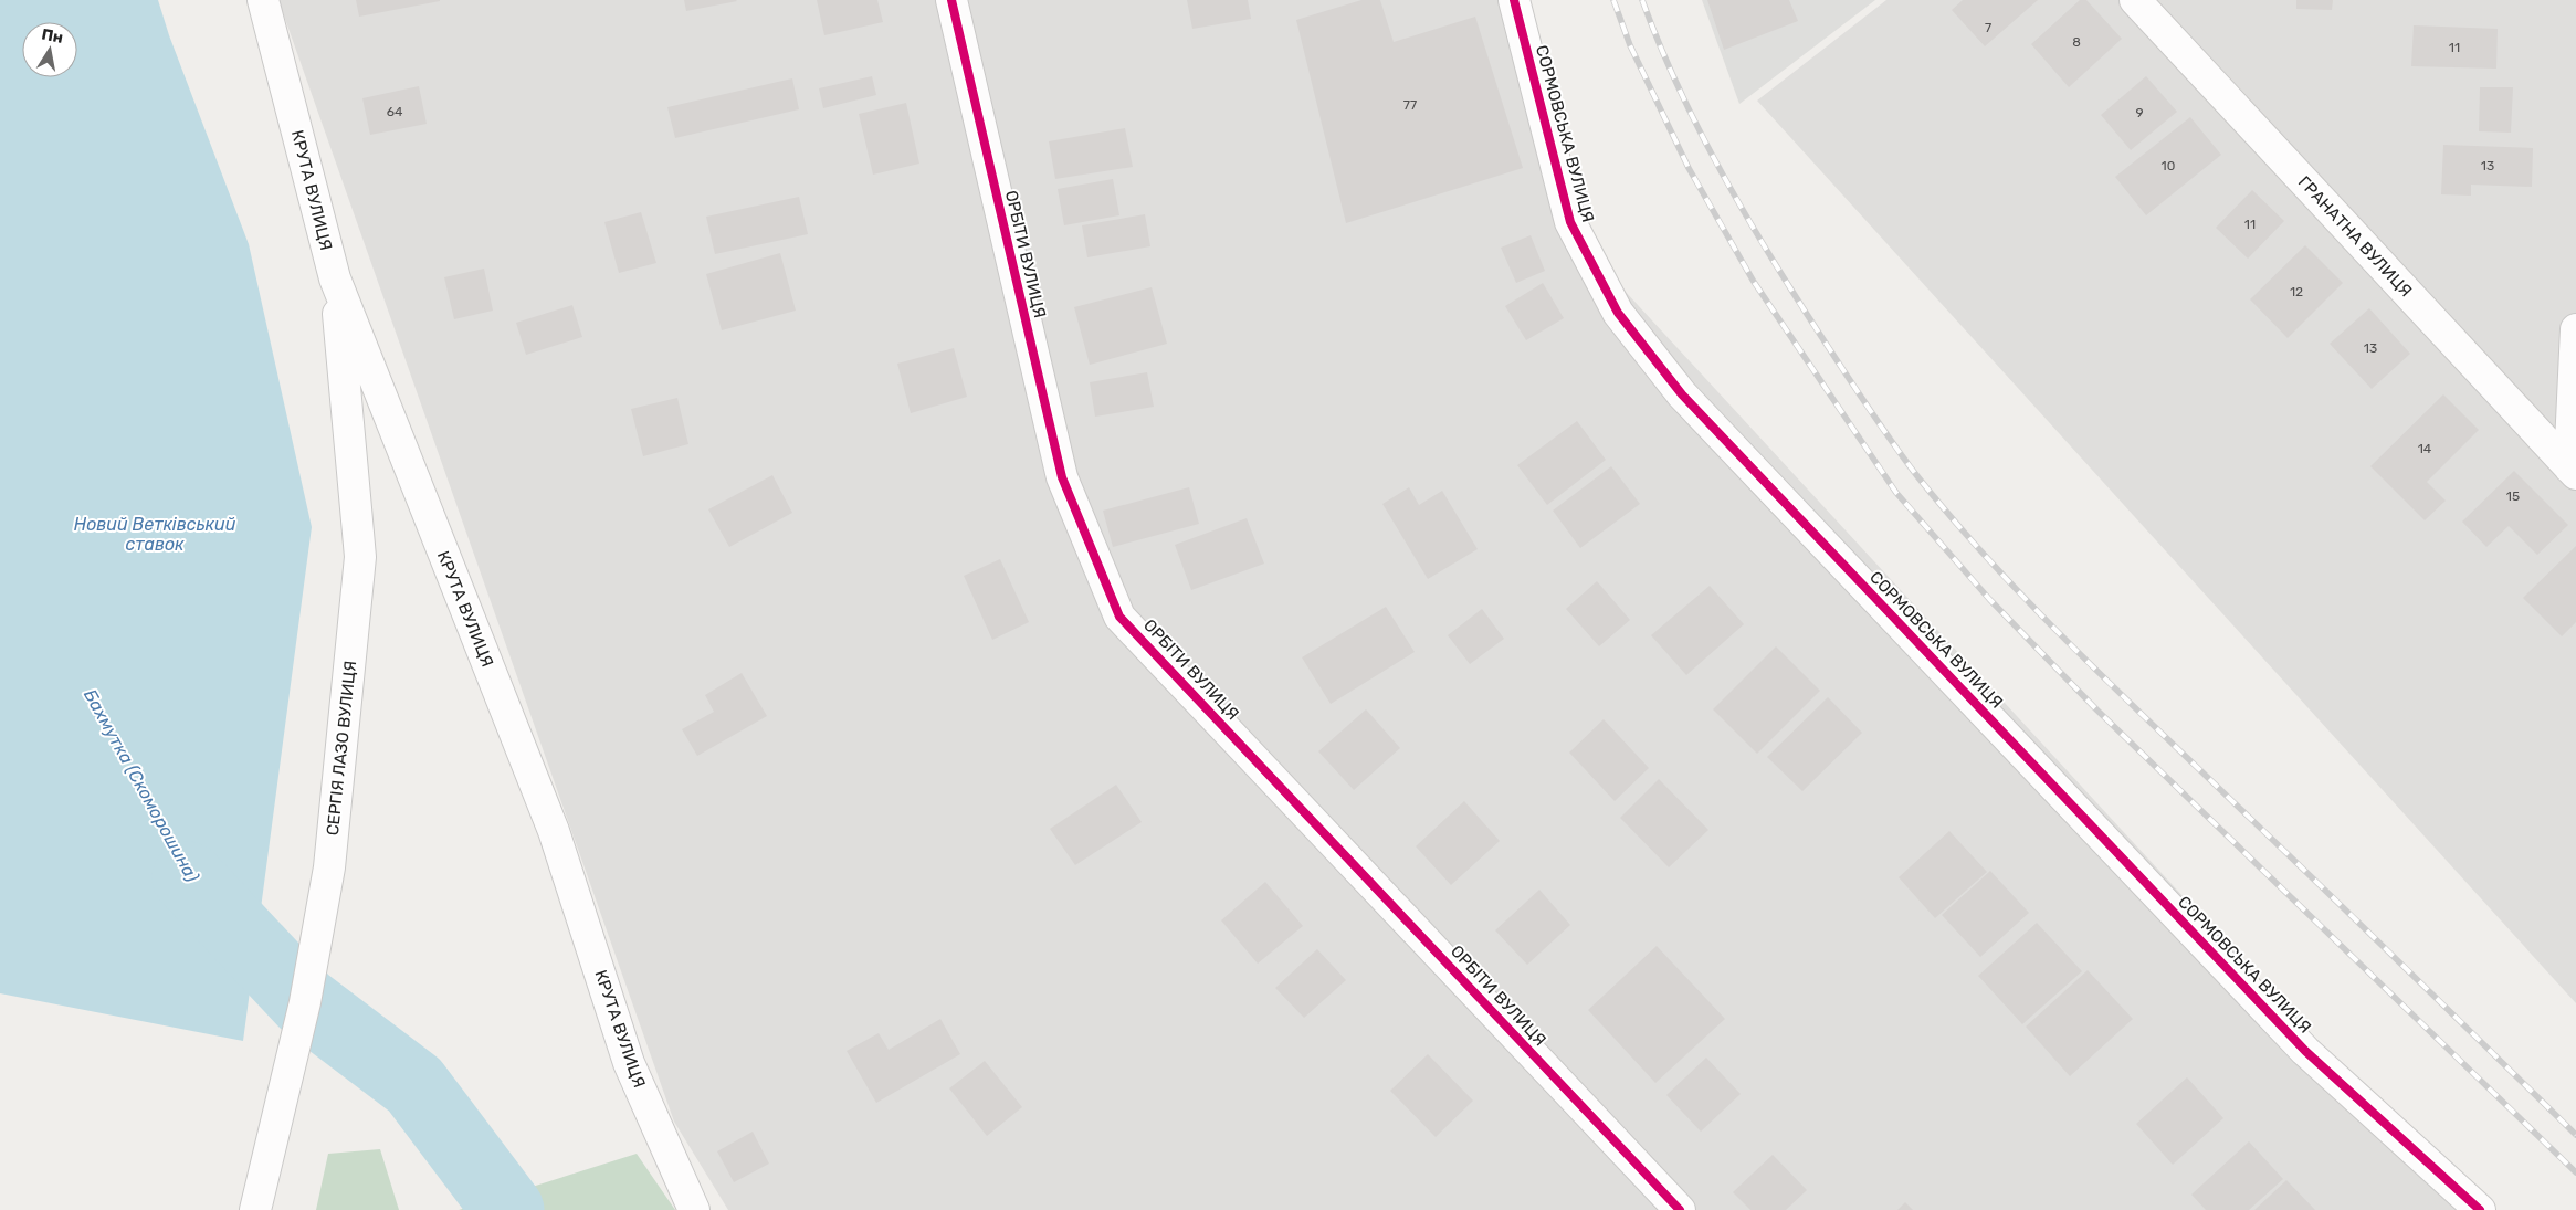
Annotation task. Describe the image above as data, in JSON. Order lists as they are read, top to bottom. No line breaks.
{"streets":{"street":["СОРМОВСЬКА ВУЛИЦЯ","КРУТА ВУЛИЦЯ","ГРАНАТНА ВУЛИЦЯ","ОРБІТИ ВУЛИЦЯ","СЕРГІЯ ЛАЗО ВУЛИЦЯ"]},"crossings":[["КРУТА ВУЛИЦЯ","СЕРГІЯ ЛАЗО ВУЛИЦЯ"]],"water":["Новий Ветківський ставок","Бахмутка (Скоморошина)"],"house_numbers":["7","8","11","77","64","9","10","13","11","12","13","14","15"],"north":"top"}
